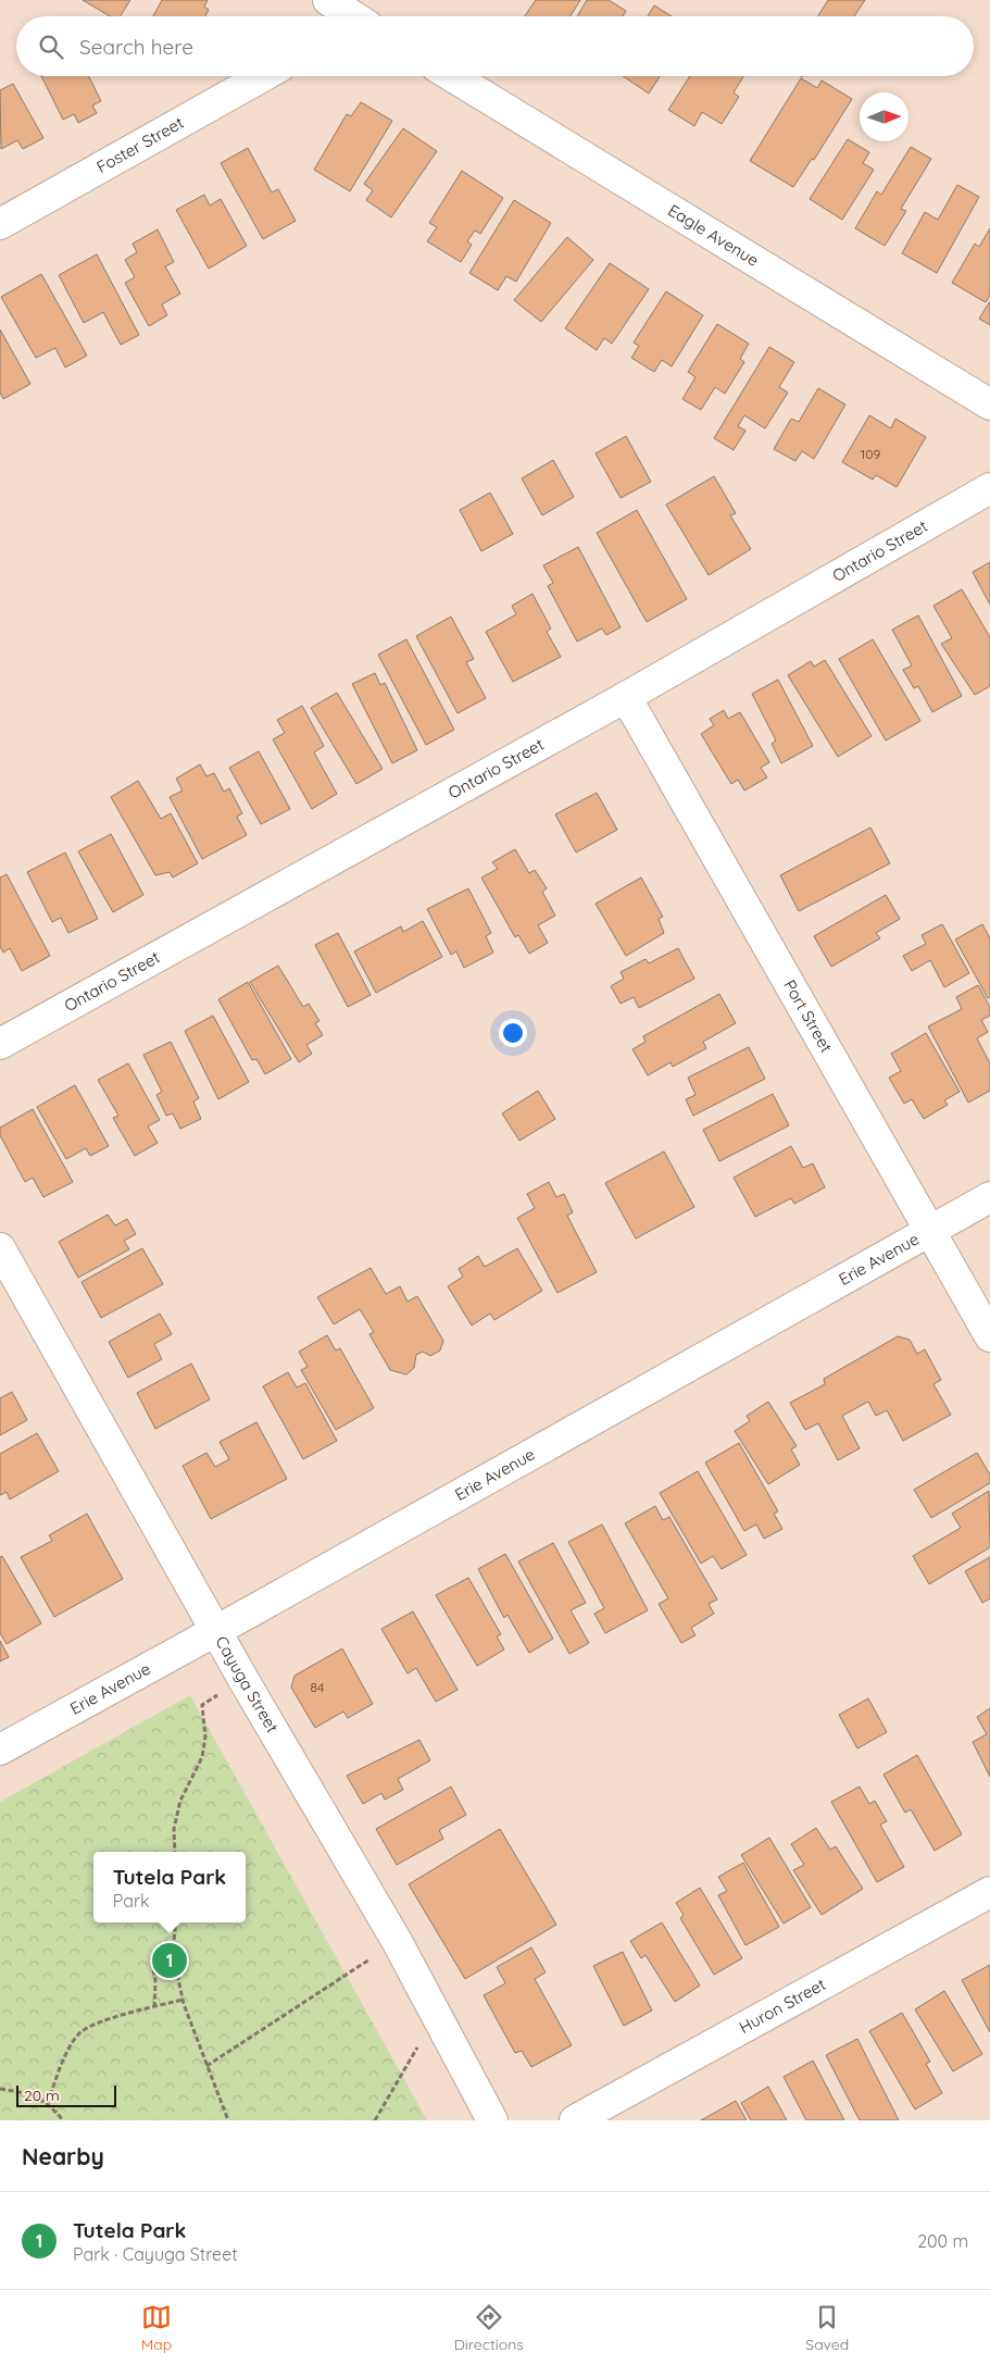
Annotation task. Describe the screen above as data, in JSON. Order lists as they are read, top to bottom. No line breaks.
{"streets":{"street":["Foster Street","Eagle Avenue","Ontario Street","Port Street","Erie Avenue","Cayuga Street","Huron Street"]},"crossings":[["Ontario Street","Port Street"],["Port Street","Erie Avenue"],["Erie Avenue","Cayuga Street"]],"house_numbers":["109","84"],"scale_bar":"20 m","north":"right","page":{"search":"Search here","popup":["Tutela Park","Park"],"pins":"1","scale":"20 m","heading":"Nearby","list":[{"mark":"1","name":"Tutela Park","note":"Park · Cayuga Street","value":"200 m"}],"nav":["Map","Directions","Saved"]}}
